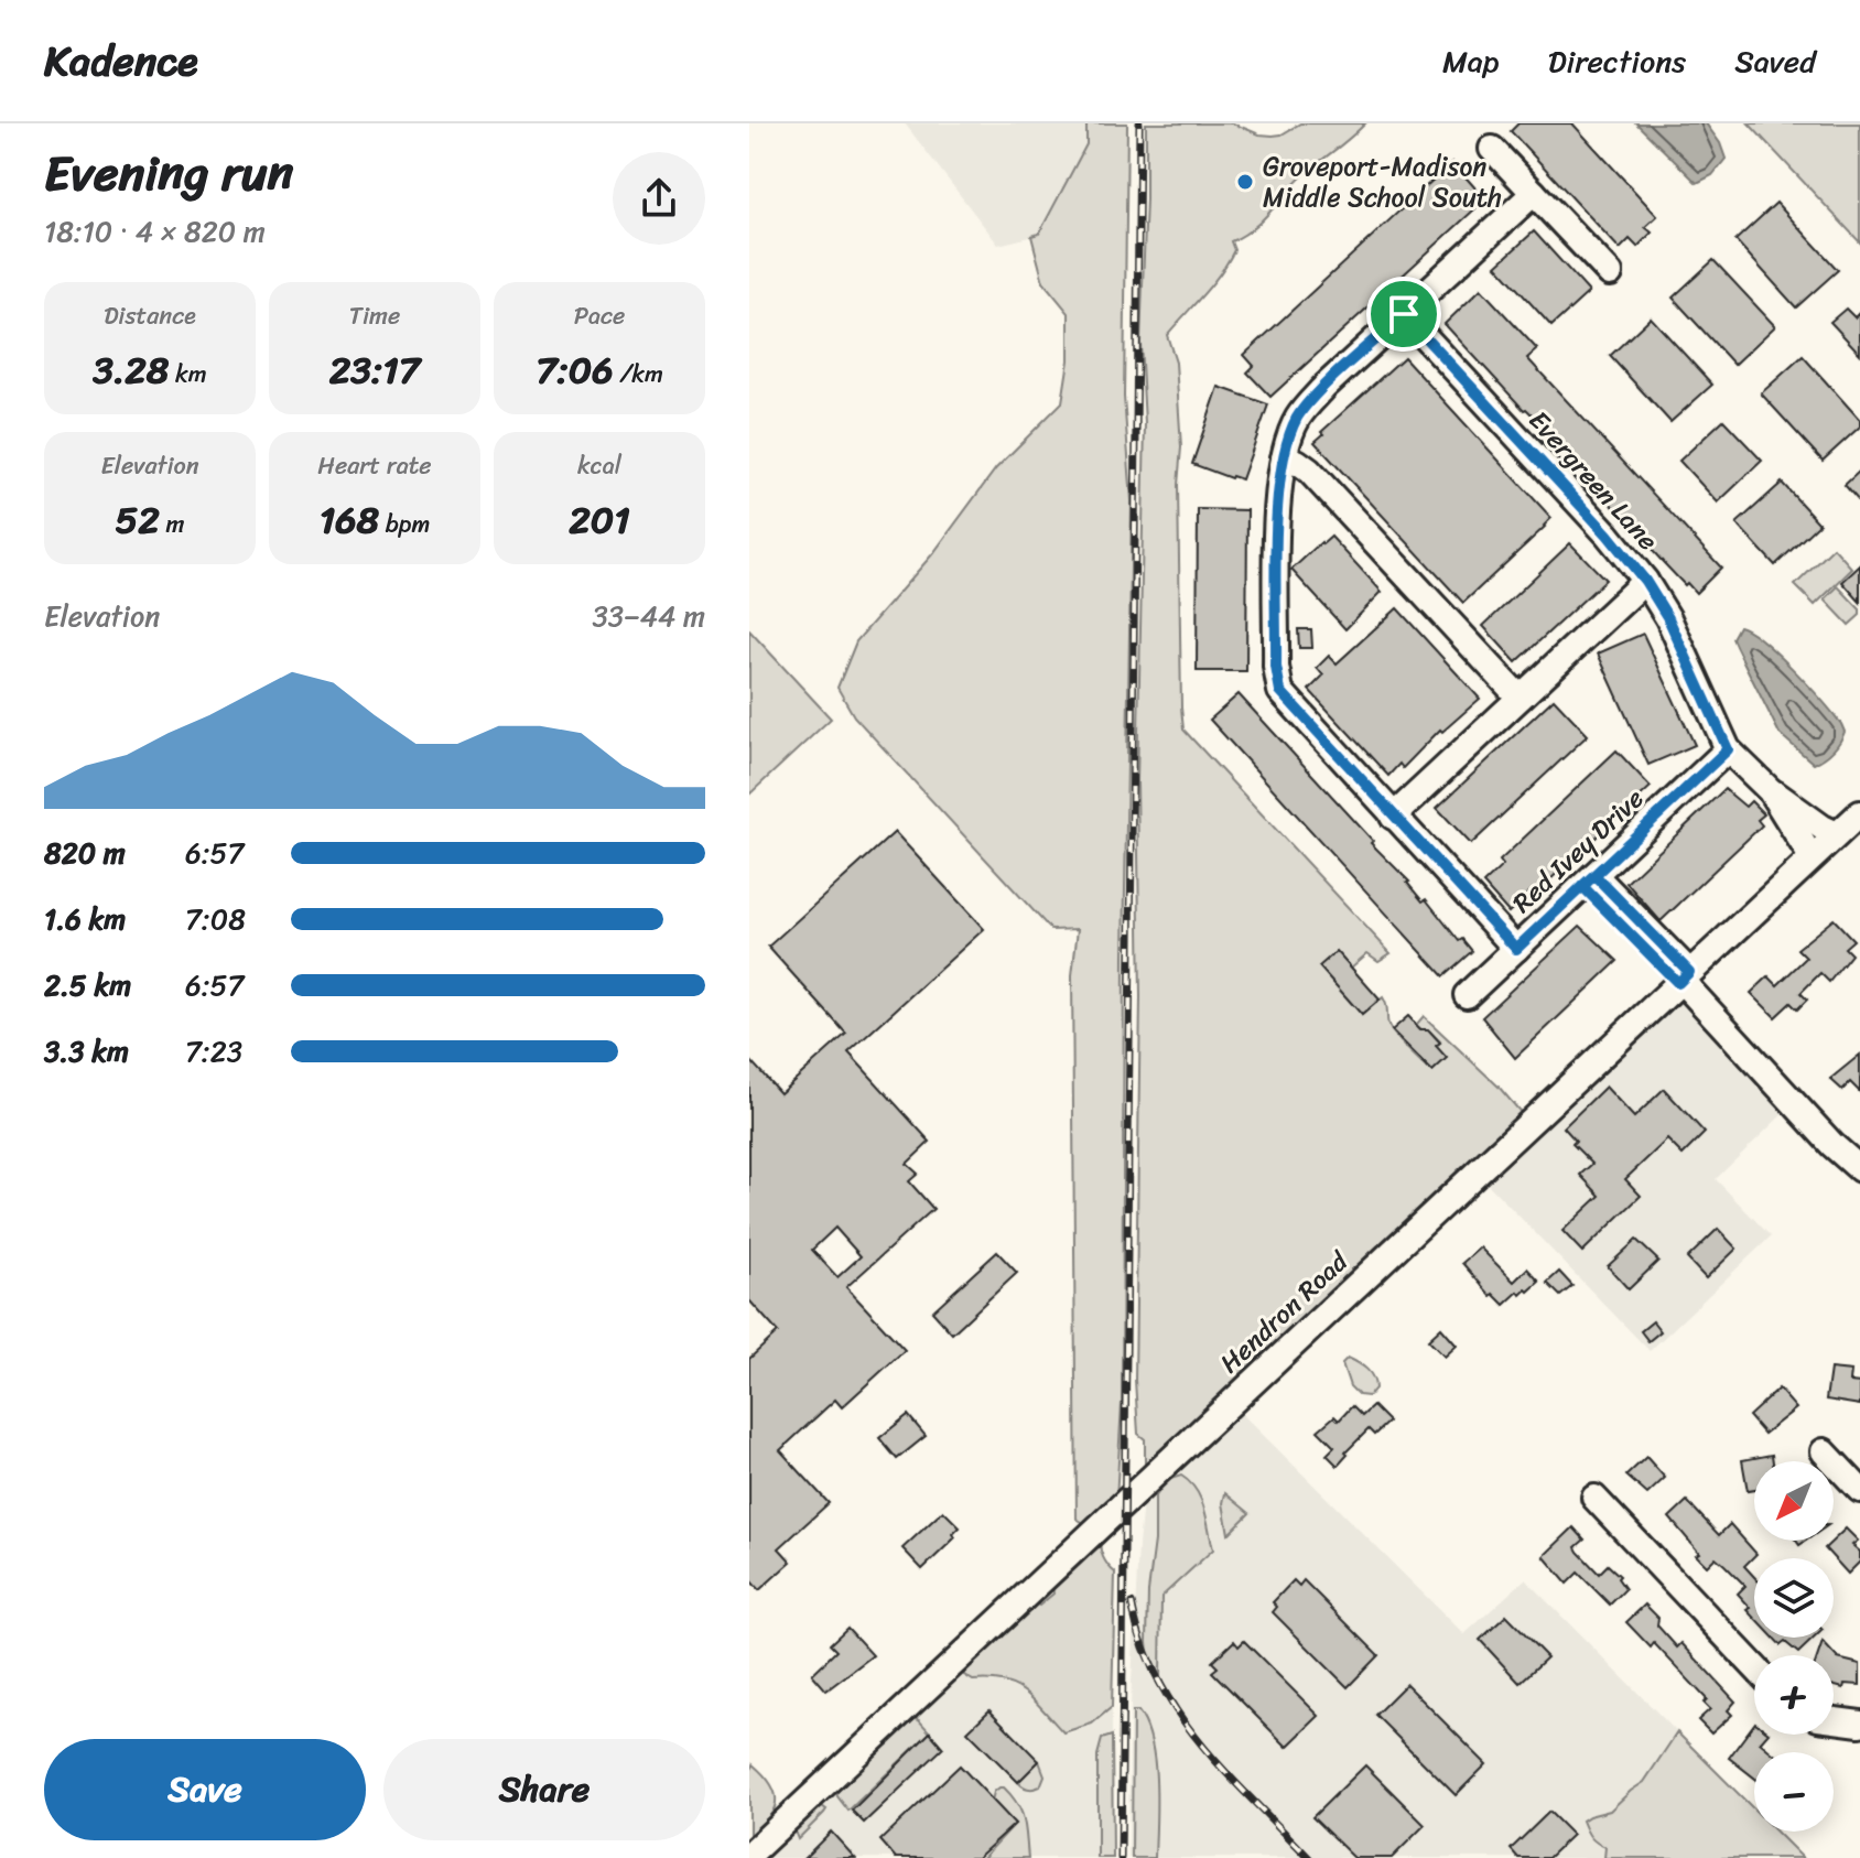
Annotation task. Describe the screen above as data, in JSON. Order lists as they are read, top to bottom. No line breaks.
{"streets":{"street":["Evergreen Lane","Red Ivey Drive","Hendron Road"]},"crossings":[["Evergreen Lane","Red Ivey Drive"],["Evergreen Lane","Hendron Road"]],"places":["Groveport-Madison Middle School South"],"north":"bottom left","page":{"header":"Kadence","nav":["Map","Directions","Saved"],"heading":["Evening run","18:10 · 4 × 820 m"],"stats":[["Distance","3.28 km"],["Time","23:17"],["Pace","7:06 /km"],["Elevation","52 m"],["Heart rate","168 bpm"],["kcal","201"]],"chart":["Elevation","33–44 m"],"list":[{"name":"820 m","note":"6:57"},{"name":"1.6 km","note":"7:08"},{"name":"2.5 km","note":"6:57"},{"name":"3.3 km","note":"7:23"}],"map_buttons":["+","−"],"buttons":["Save","Share"]}}
